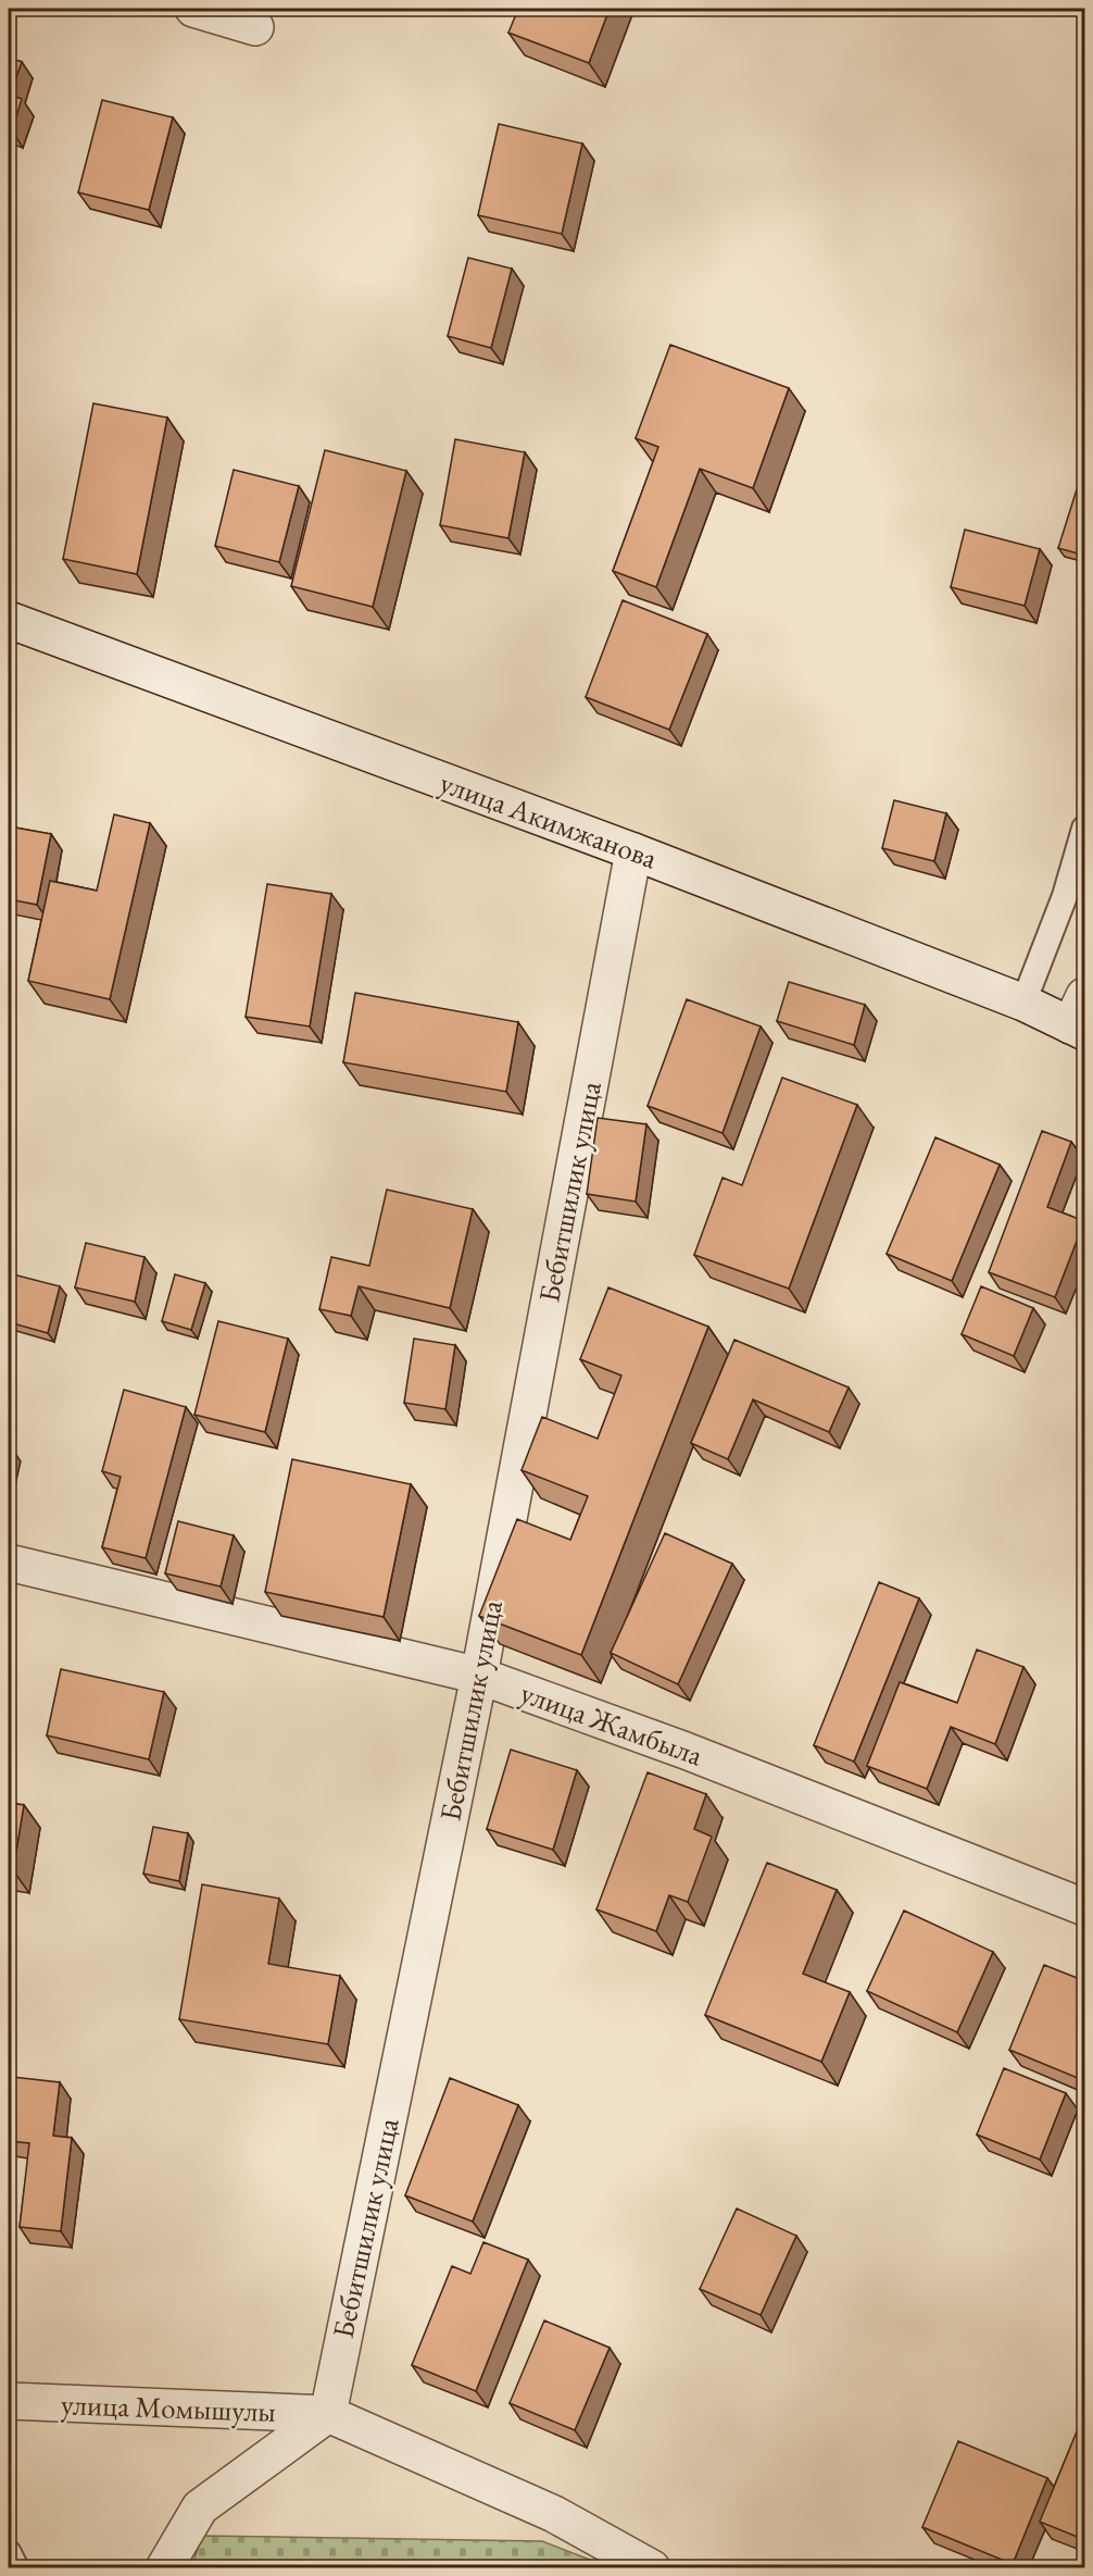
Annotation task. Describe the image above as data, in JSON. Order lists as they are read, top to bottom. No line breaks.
{"streets":{"street":["улица Акимжанова","Бебитшилик улица","улица Жамбыла","улица Момышулы"]},"crossings":[["улица Акимжанова","Бебитшилик улица"],["Бебитшилик улица","улица Жамбыла"],["Бебитшилик улица","улица Момышулы"]]}
